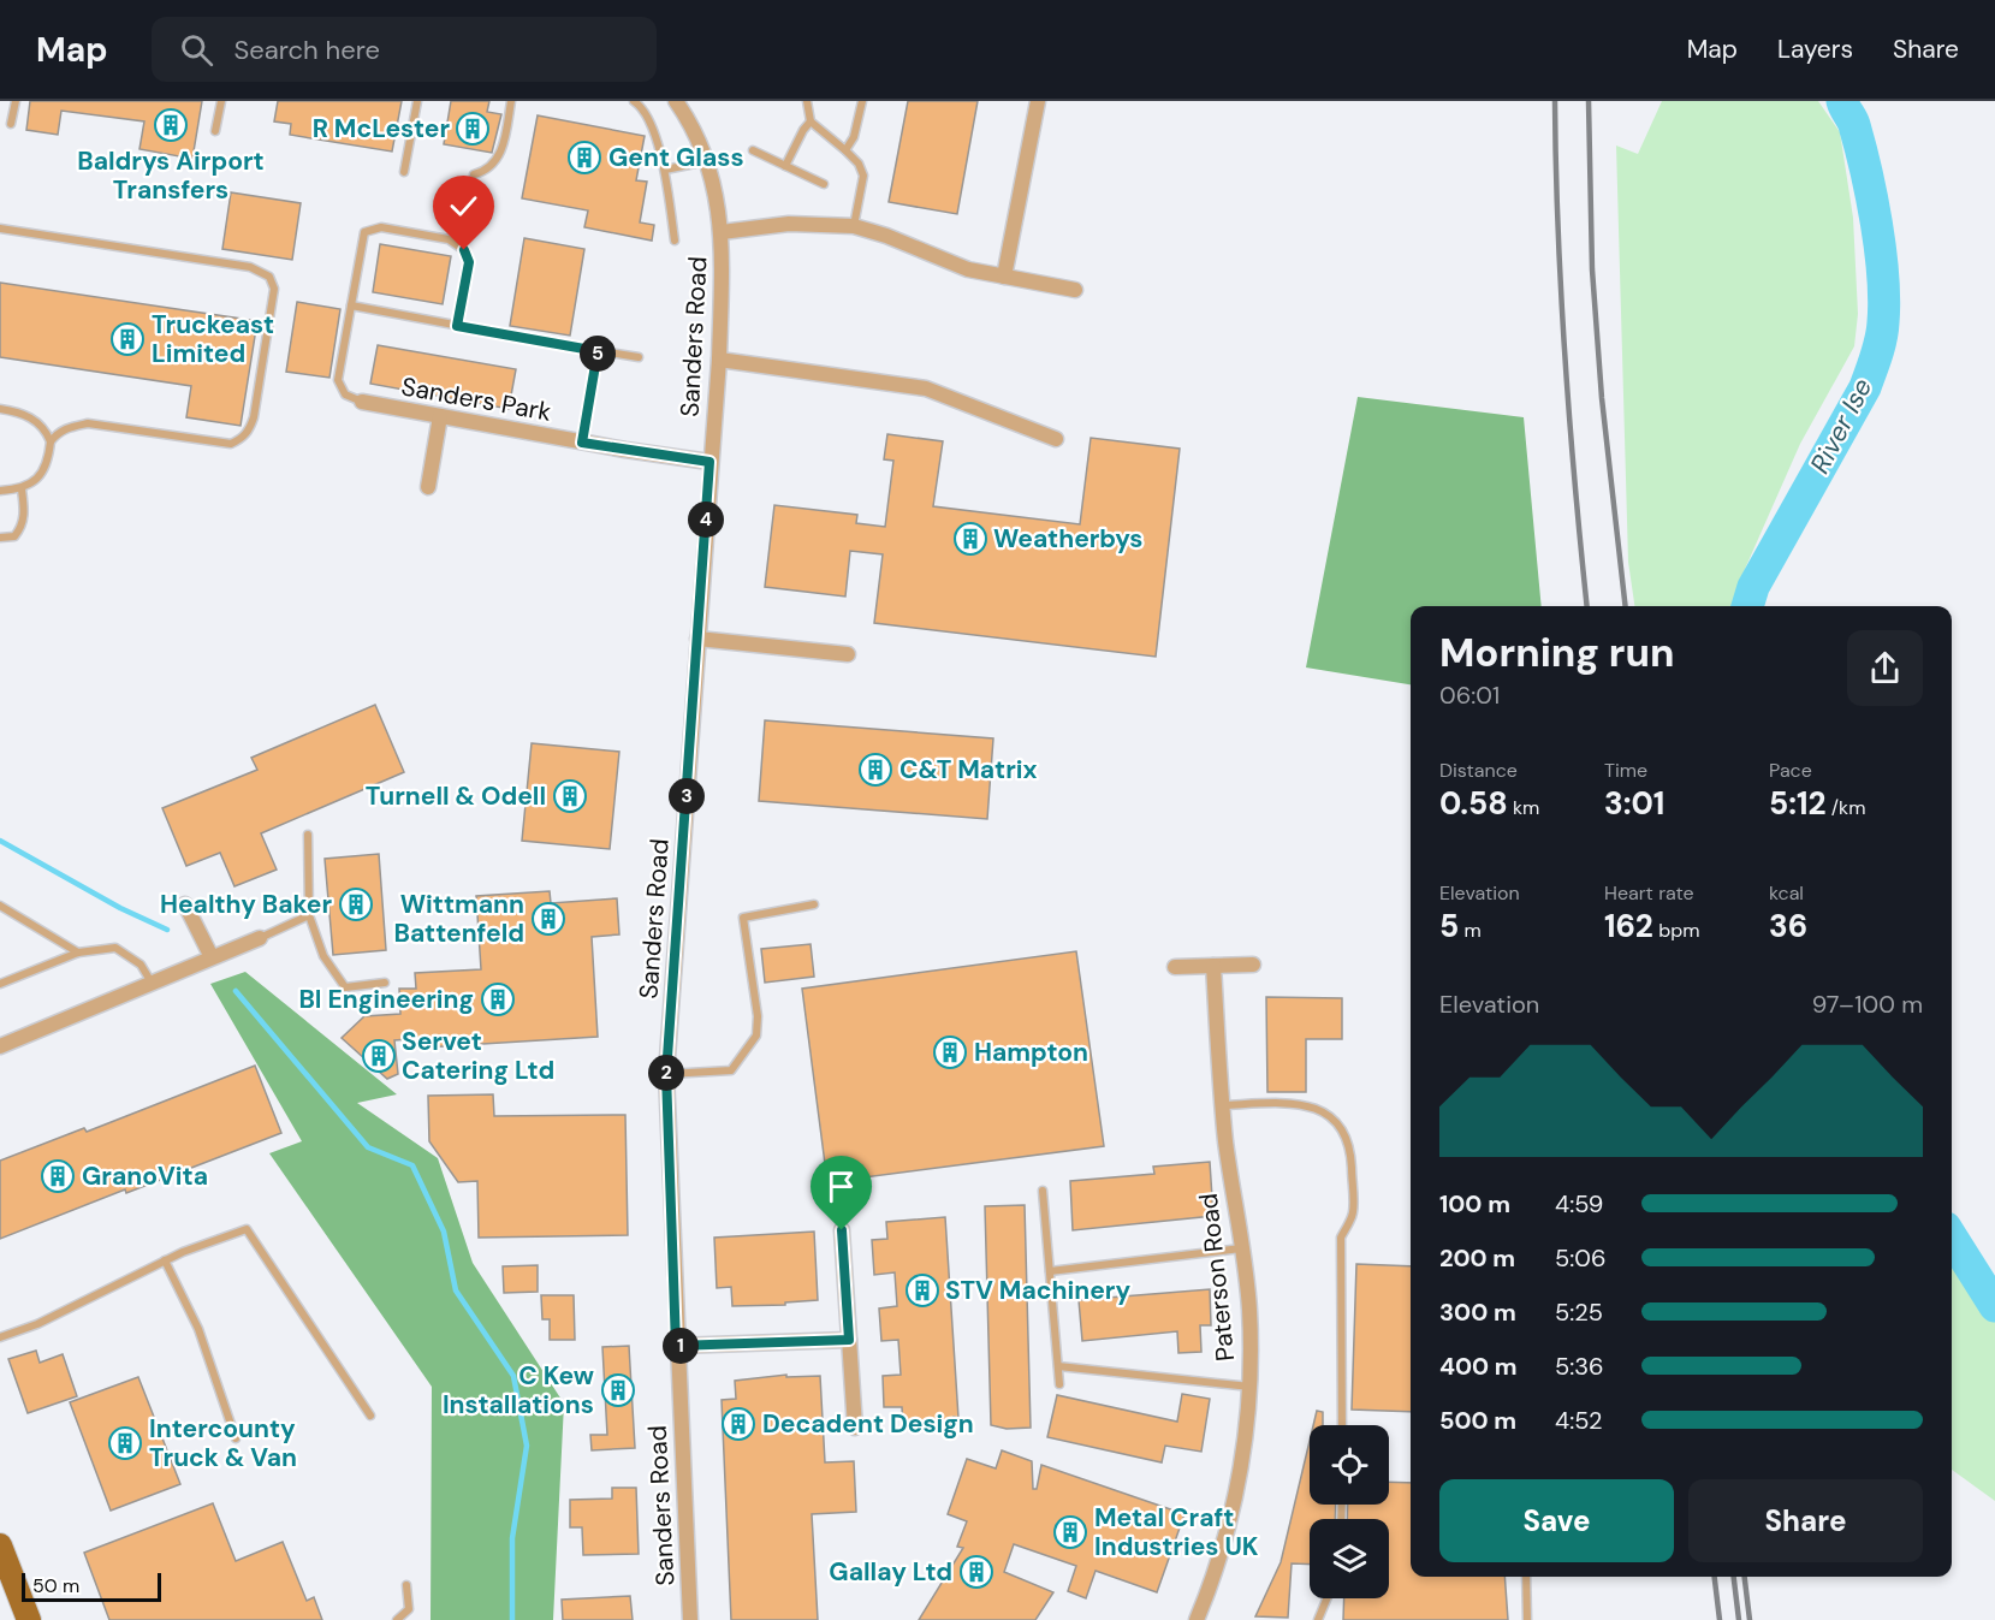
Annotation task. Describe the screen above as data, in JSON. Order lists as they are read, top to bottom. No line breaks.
{"streets":{"street":["Sanders Road","Sanders Park","Paterson Road"]},"crossings":[["Sanders Road","Sanders Park"]],"water":["River Ise"],"places":{"building":["Baldrys Airport Transfers","R McLester","Gent Glass","Truckeast Limited","Weatherbys","C&T Matrix","Turnell & Odell","Healthy Baker","Wittmann Battenfeld","BI Engineering","Hampton","Servet Catering Ltd","GranoVita","STV Machinery","C Kew Installations","Decadent Design","Intercounty Truck & Van","Metal Craft Industries UK","Gallay Ltd"]},"scale_bar":"50 m","page":{"header":"Map","search":"Search here","nav":["Map","Layers","Share"],"pins":["5","4","3","2","1"],"heading":["Morning run","06:01"],"stats":[["Distance","0.58 km"],["Time","3:01"],["Pace","5:12 /km"],["Elevation","5 m"],["Heart rate","162 bpm"],["kcal","36"]],"chart":["Elevation","97–100 m"],"list":[{"name":"100 m","note":"4:59"},{"name":"200 m","note":"5:06"},{"name":"300 m","note":"5:25"},{"name":"400 m","note":"5:36"},{"name":"500 m","note":"4:52"}],"buttons":["Save","Share"],"scale":"50 m"}}
